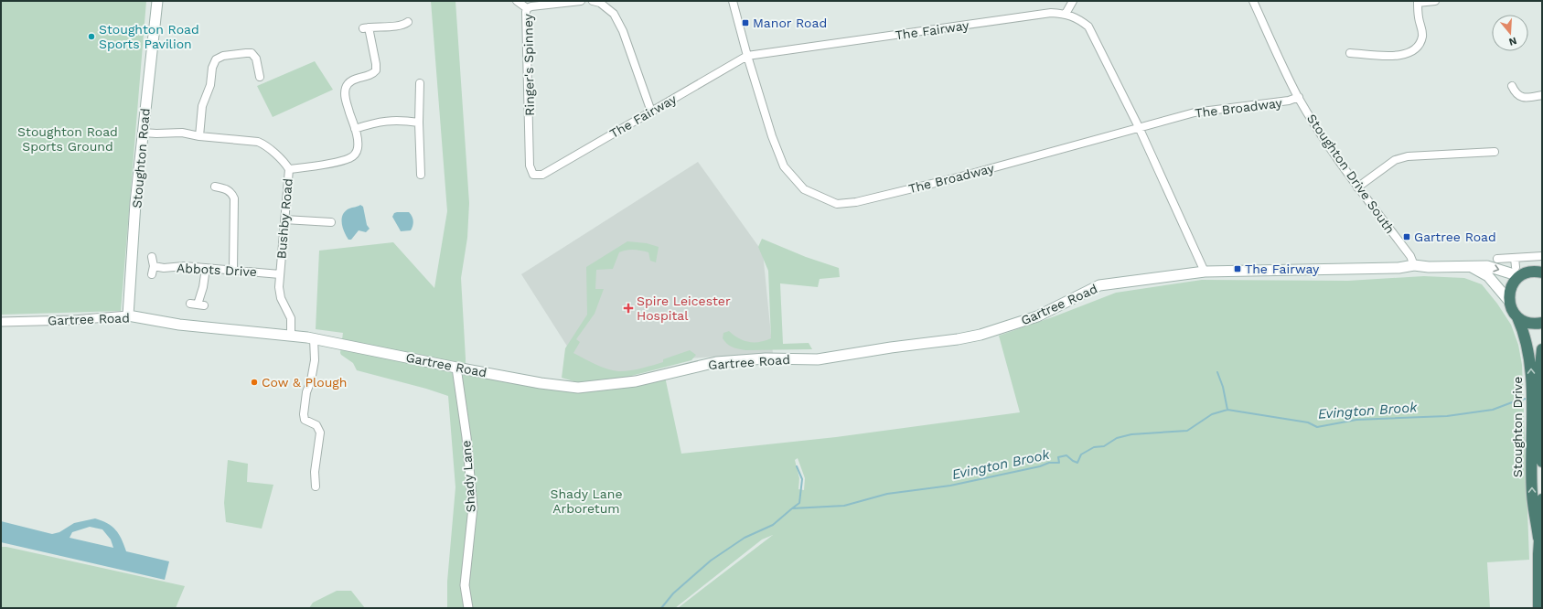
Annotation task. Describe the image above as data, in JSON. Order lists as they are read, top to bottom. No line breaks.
{"streets":{"highway":["Stoughton Drive"],"main road":["Stoughton Road","Gartree Road"],"street":["The Fairway","Ringer's Spinney","The Broadway","Stoughton Drive South","Bushby Road","Abbots Drive","Shady Lane"]},"crossings":[["The Fairway","Ringer's Spinney"],["The Fairway","The Broadway"],["The Fairway","Gartree Road"],["The Broadway","Stoughton Drive South"],["Stoughton Road","Bushby Road"],["Stoughton Road","Gartree Road"],["Stoughton Drive South","Gartree Road"],["Bushby Road","Abbots Drive"],["Bushby Road","Gartree Road"],["Gartree Road","Stoughton Drive"],["Gartree Road","Shady Lane"]],"water":["Evington Brook"],"parks":["Stoughton Road Sports Ground","Shady Lane Arboretum"],"places":{"transit":["Manor Road","Gartree Road","The Fairway"],"other":["Stoughton Road Sports Pavilion","Cow & Plough"],"health":["Spire Leicester Hospital"]},"north":"bottom"}
